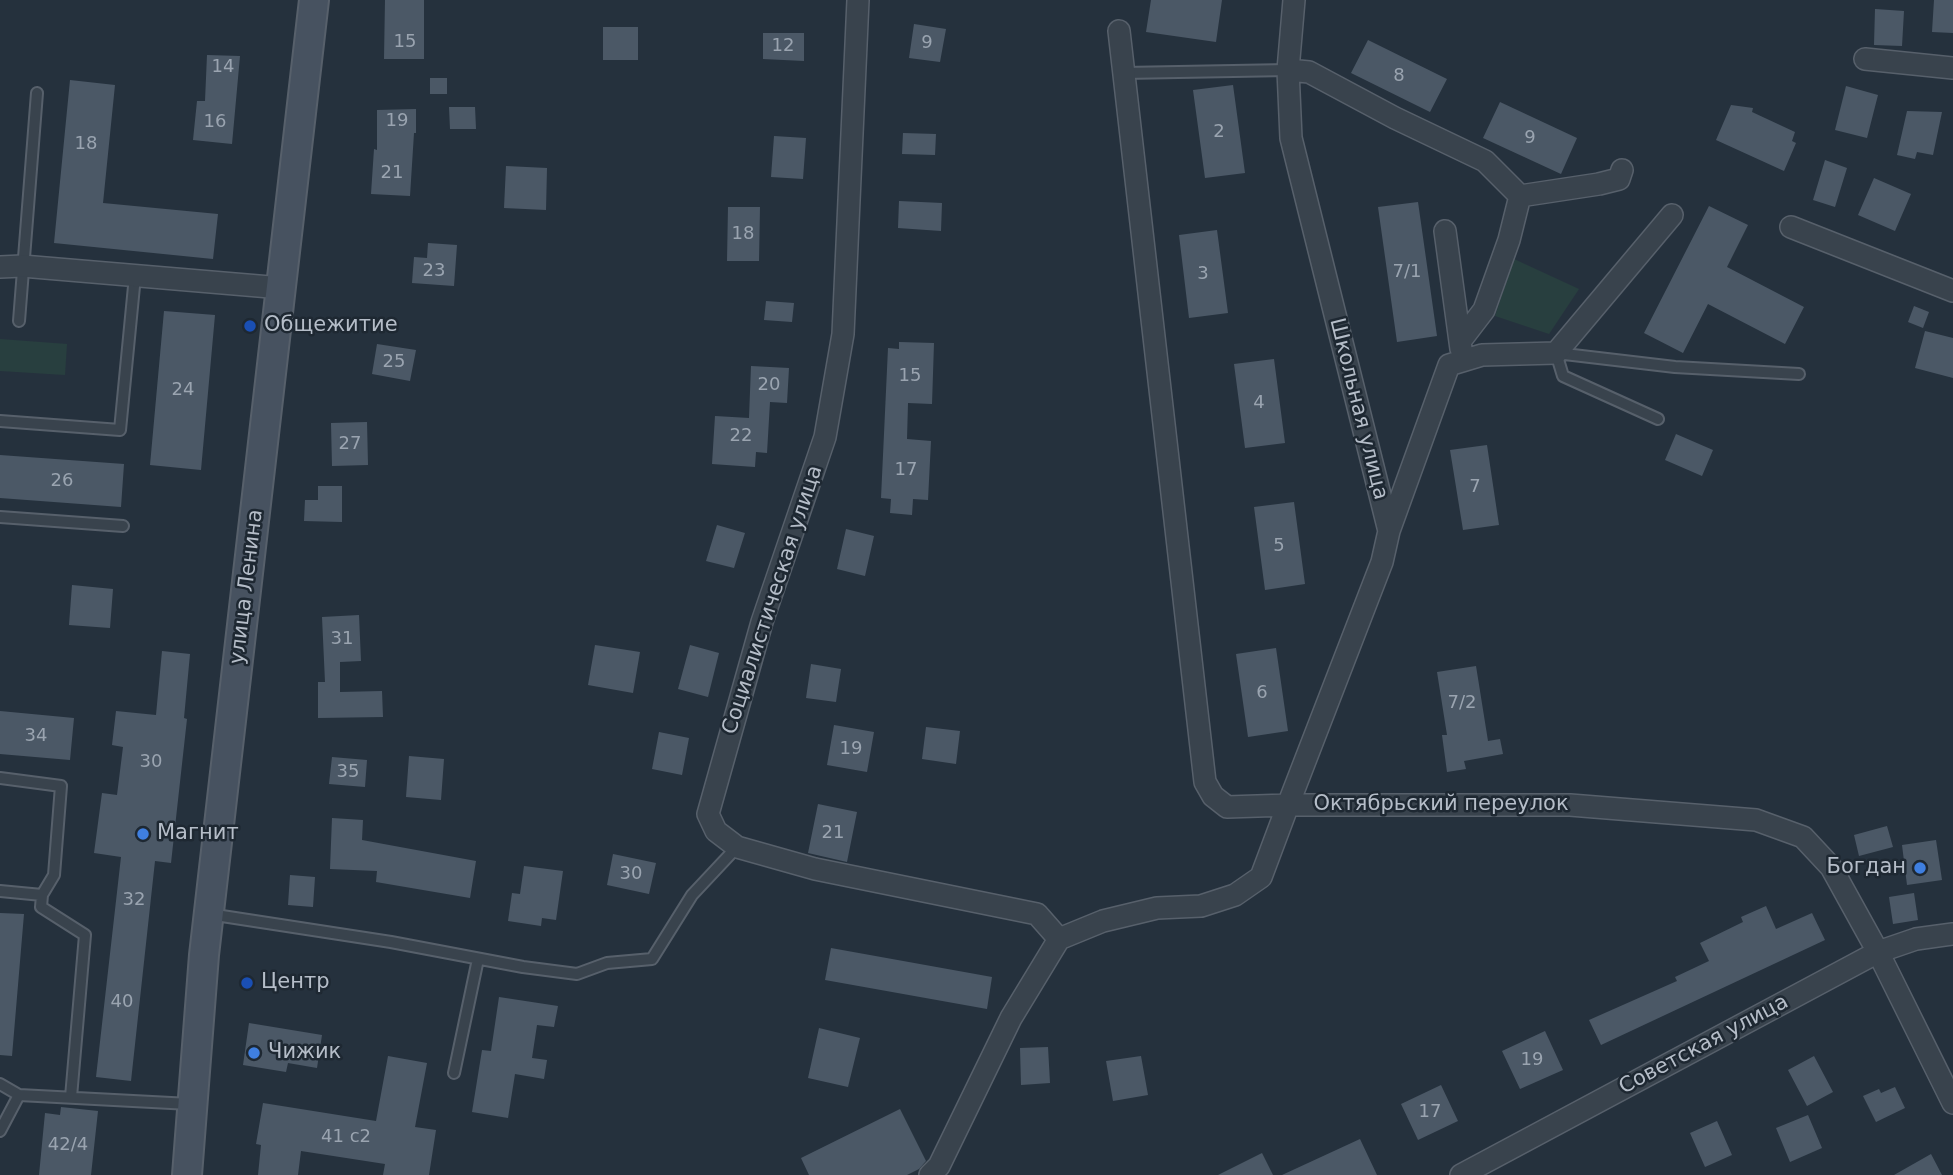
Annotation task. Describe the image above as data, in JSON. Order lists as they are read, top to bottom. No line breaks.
{"streets":{"main road":["улица Ленина"],"street":["Школьная улица","Социалистическая улица","Октябрьский переулок","Советская улица"]},"crossings":[["Школьная улица","Октябрьский переулок"],["Социалистическая улица","Октябрьский переулок"],["Октябрьский переулок","Советская улица"]],"places":["Общежитие","Магнит","Богдан","Центр","Чижик"],"house_numbers":["15","9","12","14","8","19","16","2","9","18","21","18","23","7/1","3","25","15","20","24","4","22","27","17","26","7","5","31","6","7/2","34","19","30","35","21","30","32","40","19","17","41 с2","42/4"]}
